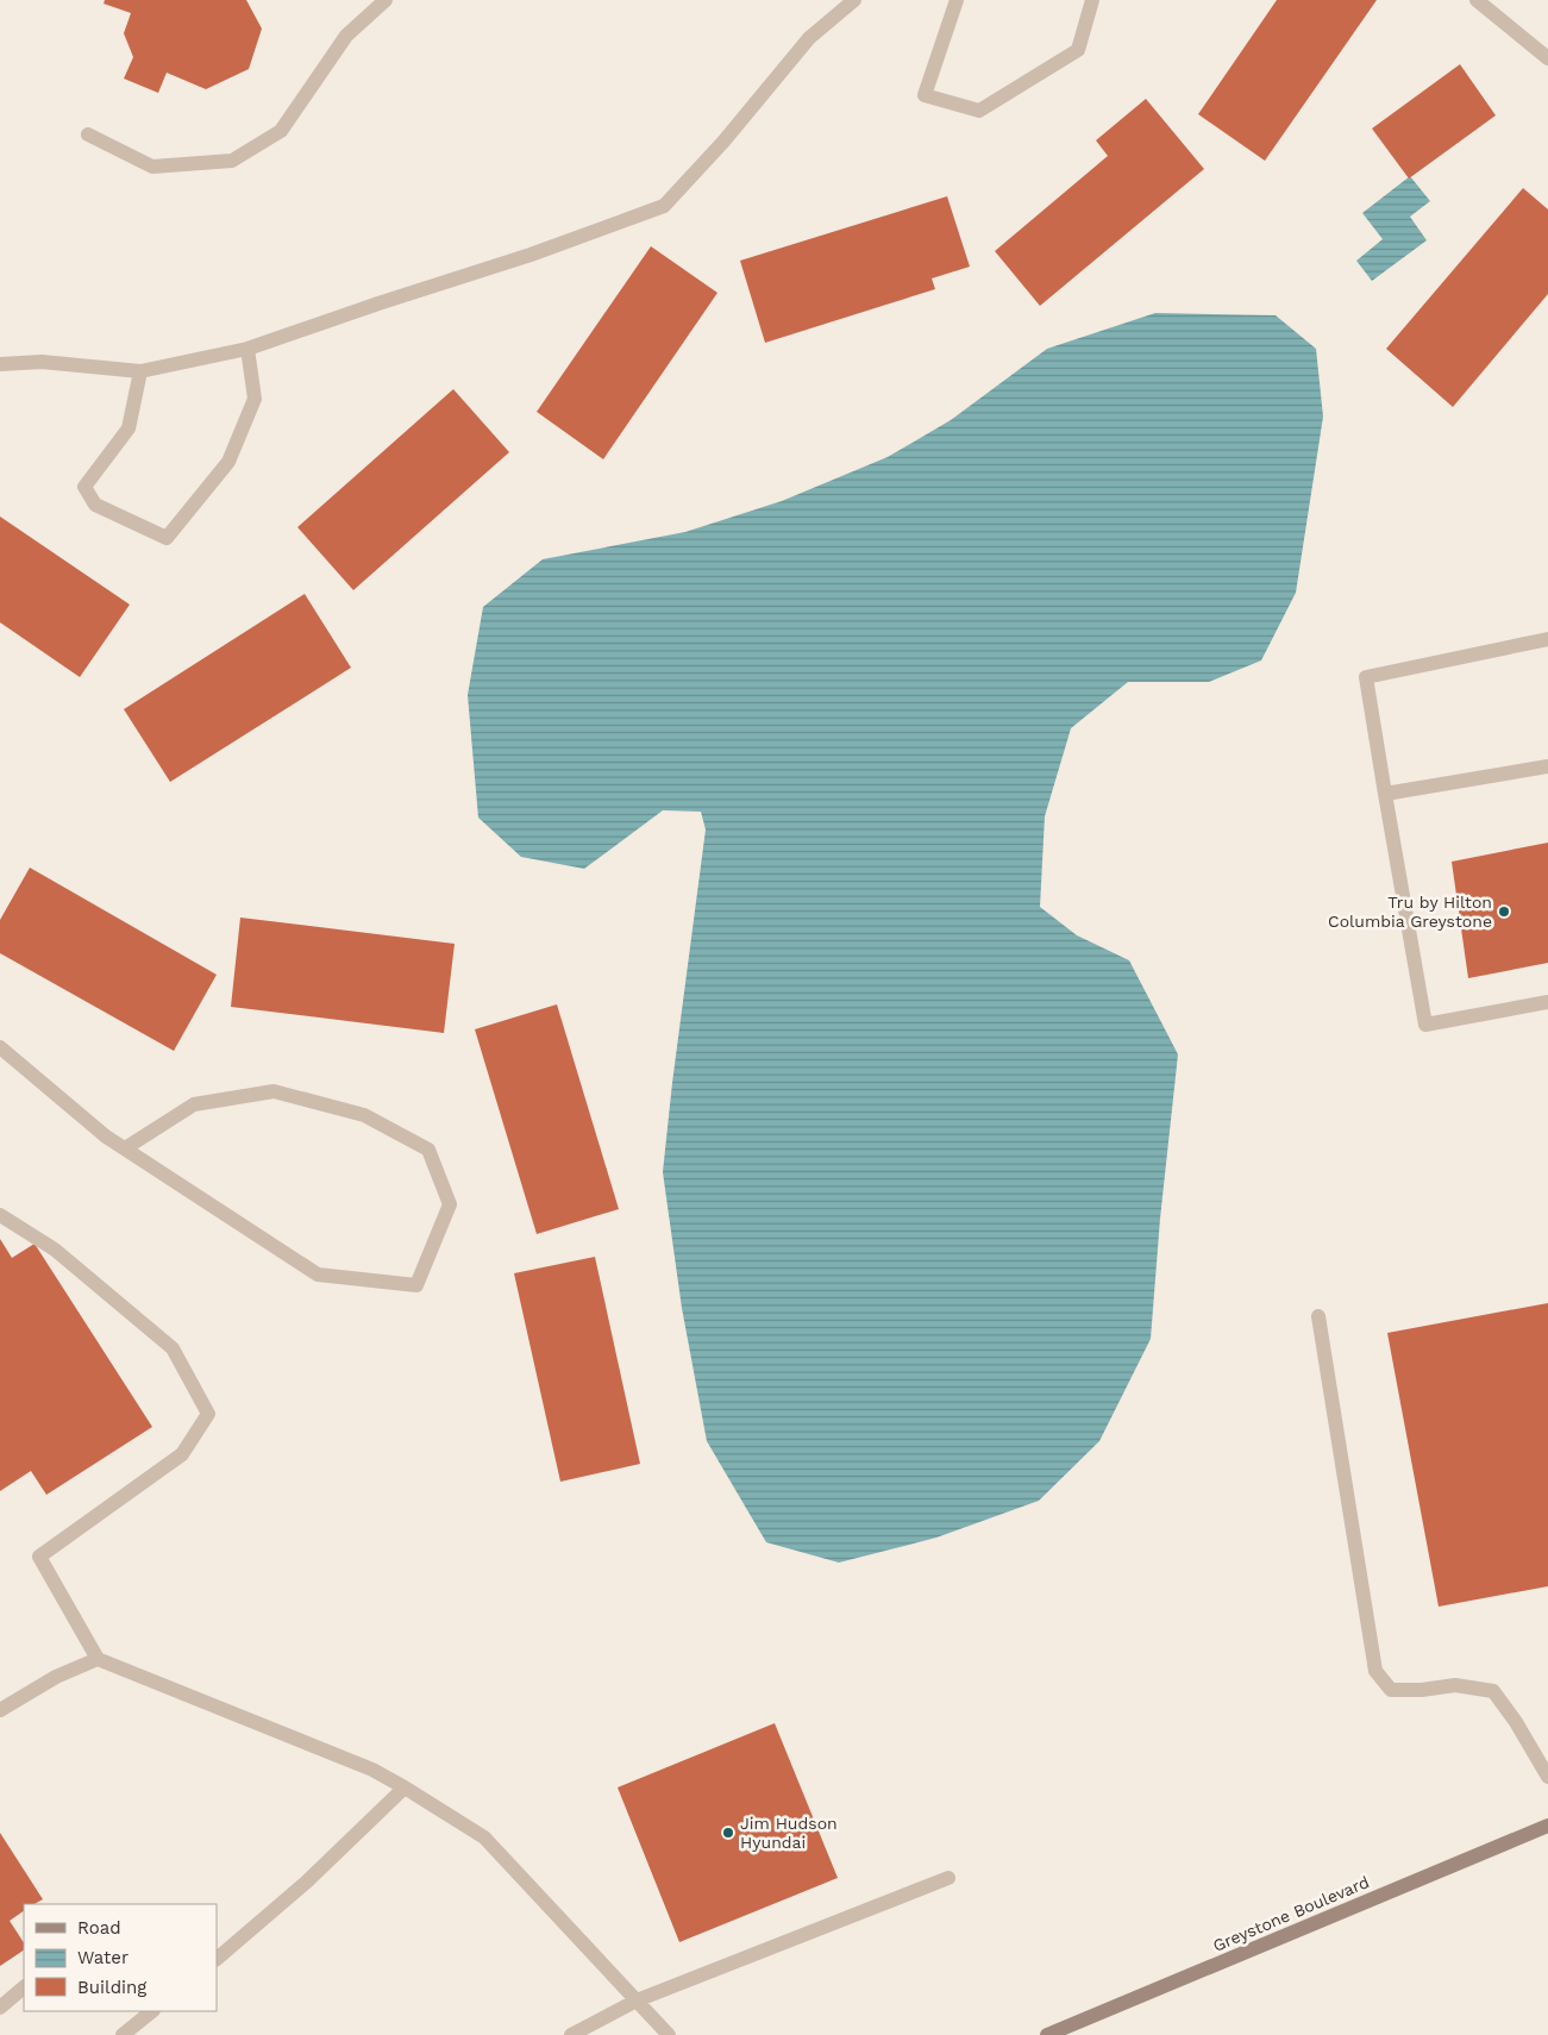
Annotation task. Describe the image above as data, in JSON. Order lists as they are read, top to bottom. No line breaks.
{"streets":{"main road":["Greystone Boulevard"]},"places":["Tru by Hilton Columbia Greystone","Jim Hudson Hyundai"],"legend":["Road","Water","Building"]}
